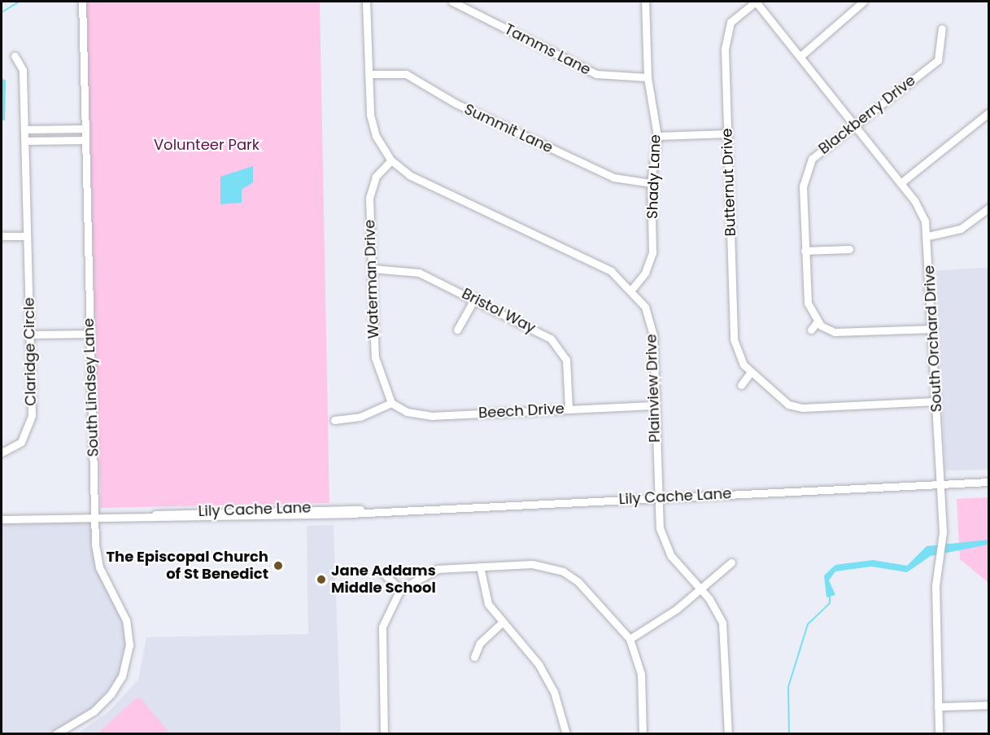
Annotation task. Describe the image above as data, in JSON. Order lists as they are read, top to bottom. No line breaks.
{"streets":{"street":["Tamms Lane","Blackberry Drive","Summit Lane","Shady Lane","Butternut Drive","Waterman Drive","Bristol Way","South Orchard Drive","Claridge Circle","South Lindsey Lane","Plainview Drive","Beech Drive","Lily Cache Lane"]},"crossings":[["Tamms Lane","Shady Lane"],["Blackberry Drive","South Orchard Drive"],["Summit Lane","Shady Lane"],["Summit Lane","Plainview Drive"],["Shady Lane","Plainview Drive"],["Butternut Drive","South Orchard Drive"],["Waterman Drive","Bristol Way"],["Waterman Drive","Plainview Drive"],["Waterman Drive","Beech Drive"],["Bristol Way","Beech Drive"],["South Orchard Drive","Lily Cache Lane"],["South Lindsey Lane","Lily Cache Lane"],["Plainview Drive","Beech Drive"],["Plainview Drive","Lily Cache Lane"]],"parks":["Volunteer Park"],"places":["The Episcopal Church of St Benedict","Jane Addams Middle School"]}
